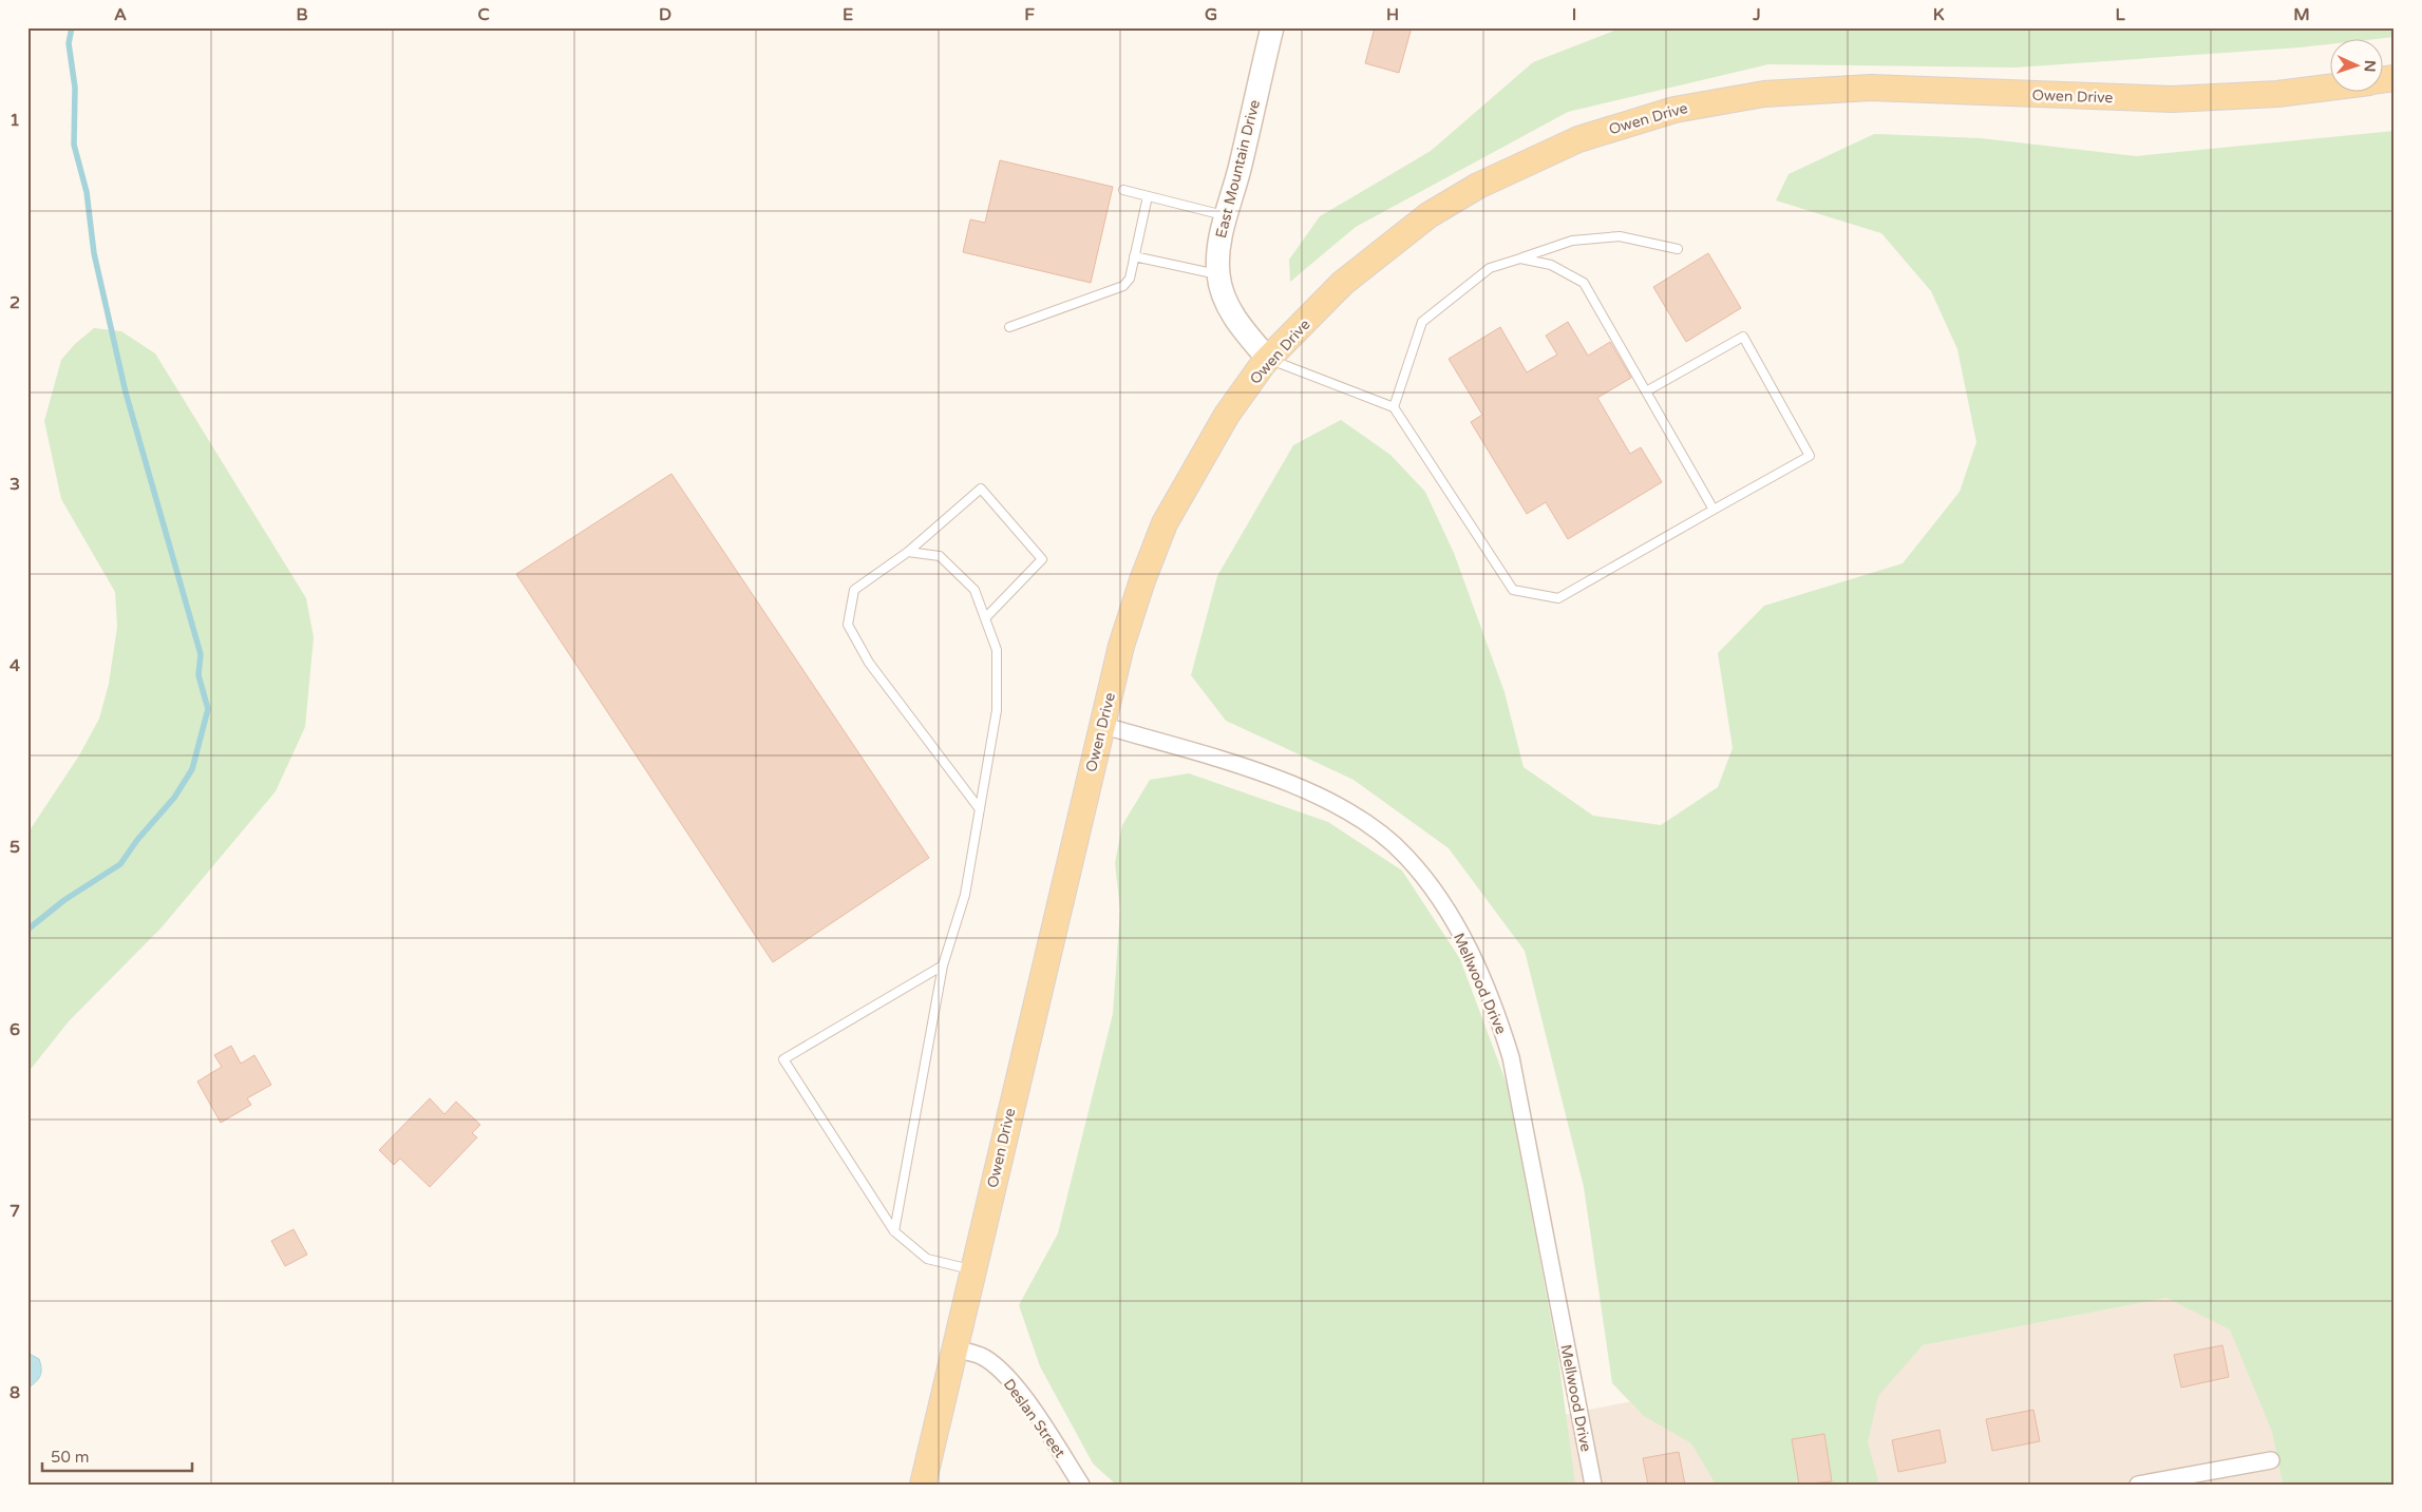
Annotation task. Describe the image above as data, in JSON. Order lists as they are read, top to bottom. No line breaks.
{"streets":{"main road":["Owen Drive"],"street":["East Mountain Drive","Mellwood Drive","Deslan Street"]},"crossings":[["Owen Drive","East Mountain Drive"],["Owen Drive","Mellwood Drive"],["Owen Drive","Deslan Street"]],"scale_bar":"50 m","north":"right","grid":{"columns":["A","B","C","D","E","F","G","H","I","J","K","L","M"],"rows":["1","2","3","4","5","6","7","8"]}}
